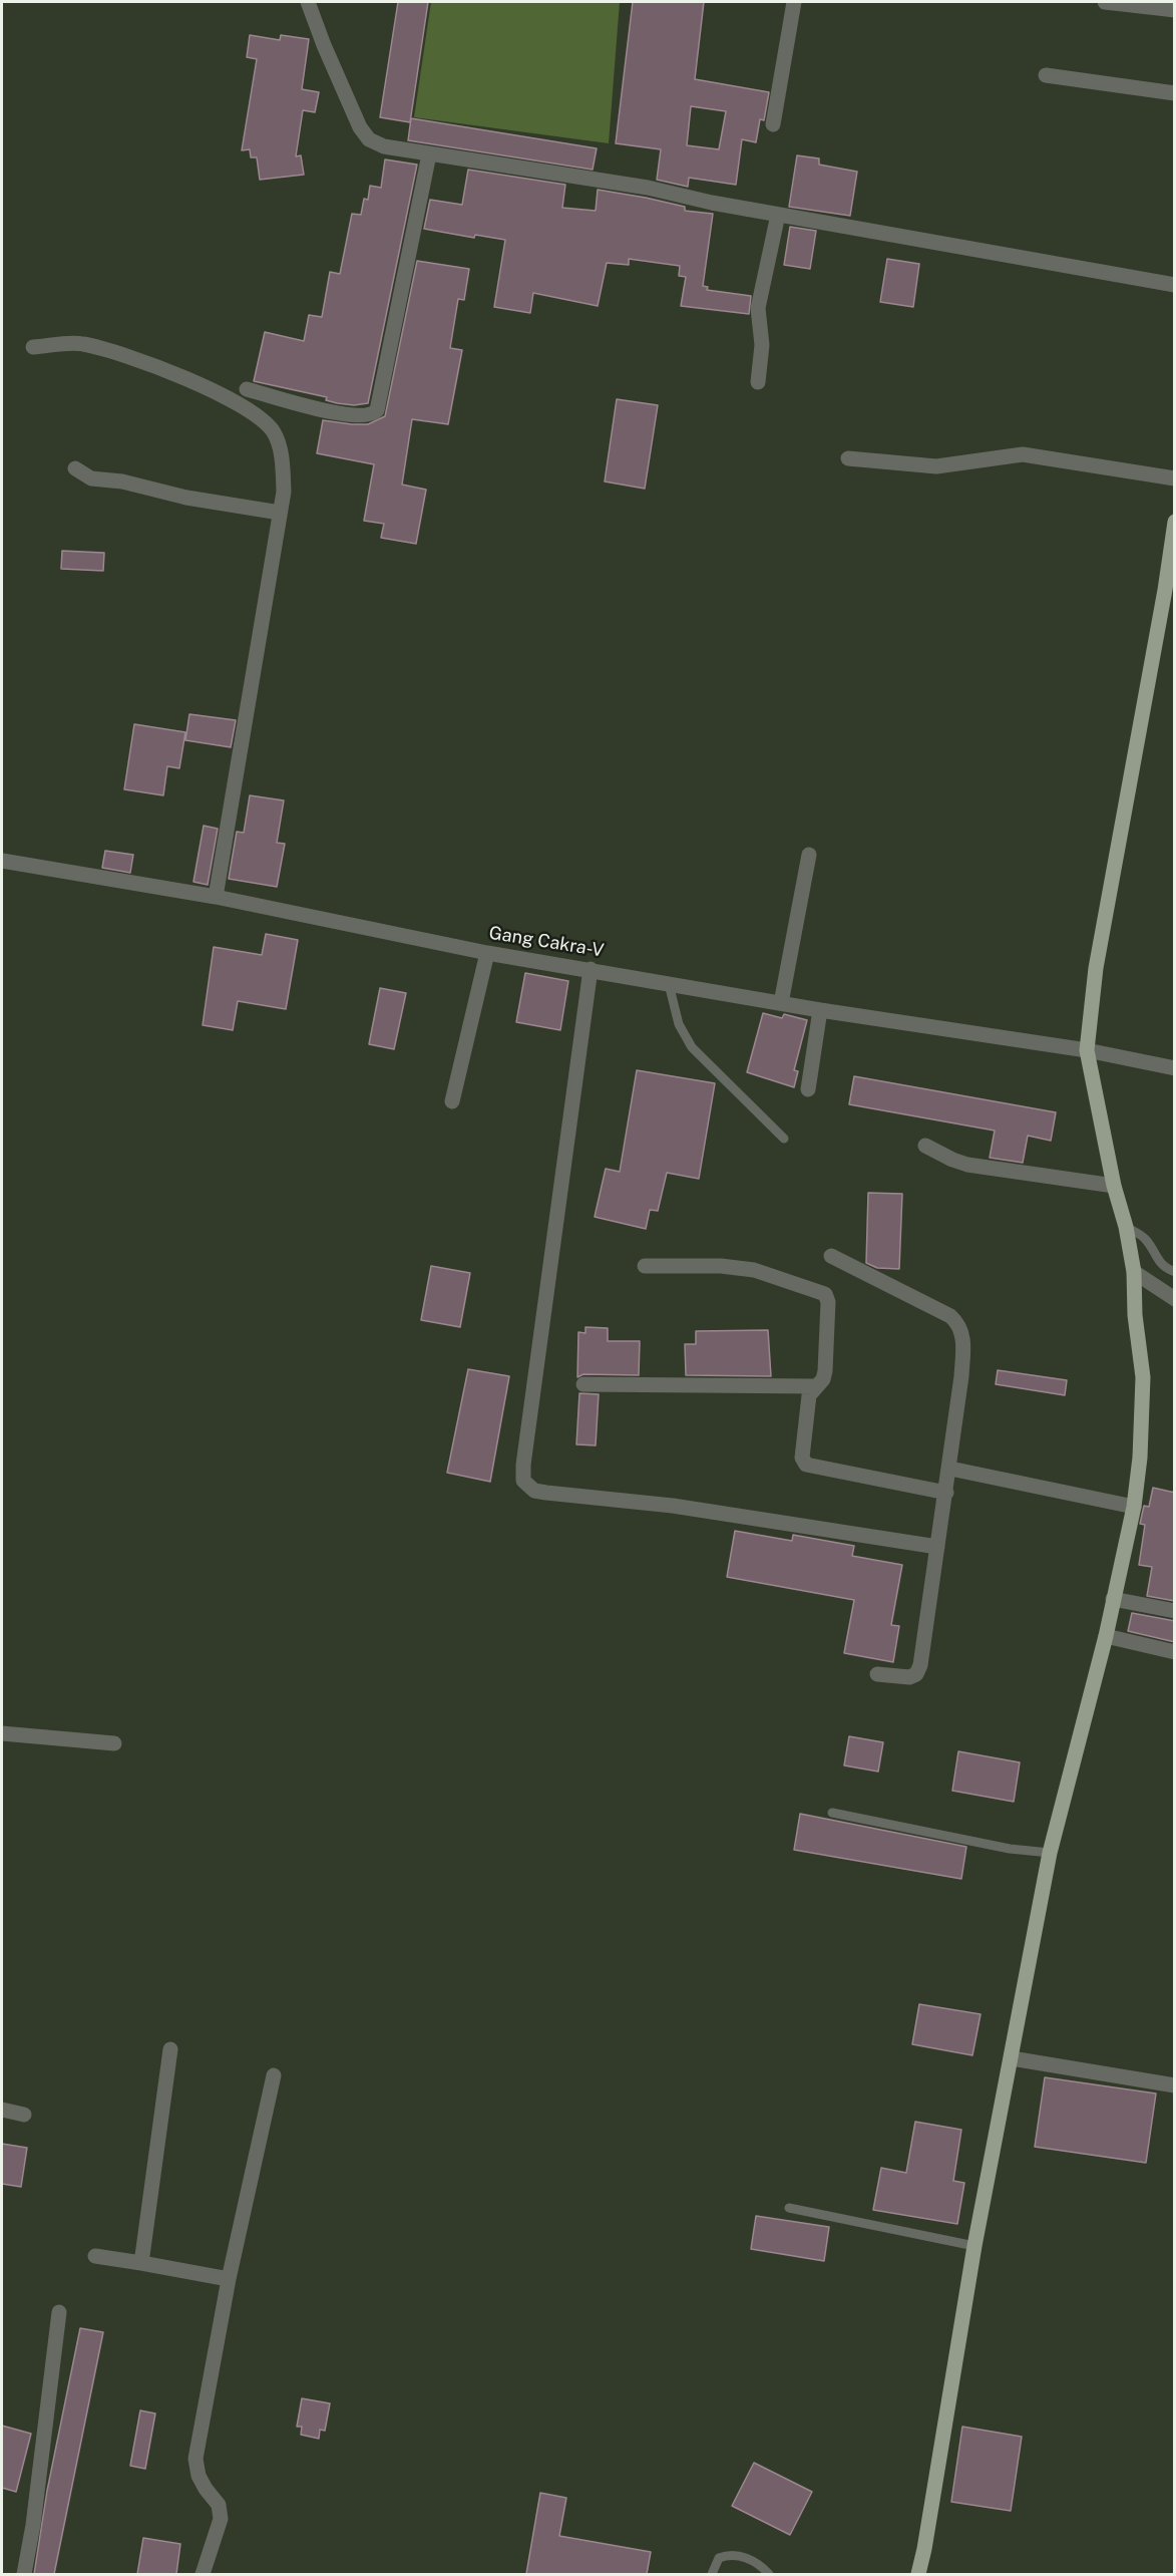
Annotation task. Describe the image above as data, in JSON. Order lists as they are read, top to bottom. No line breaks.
{"streets":{"street":["Gang Cakra-V"]}}
